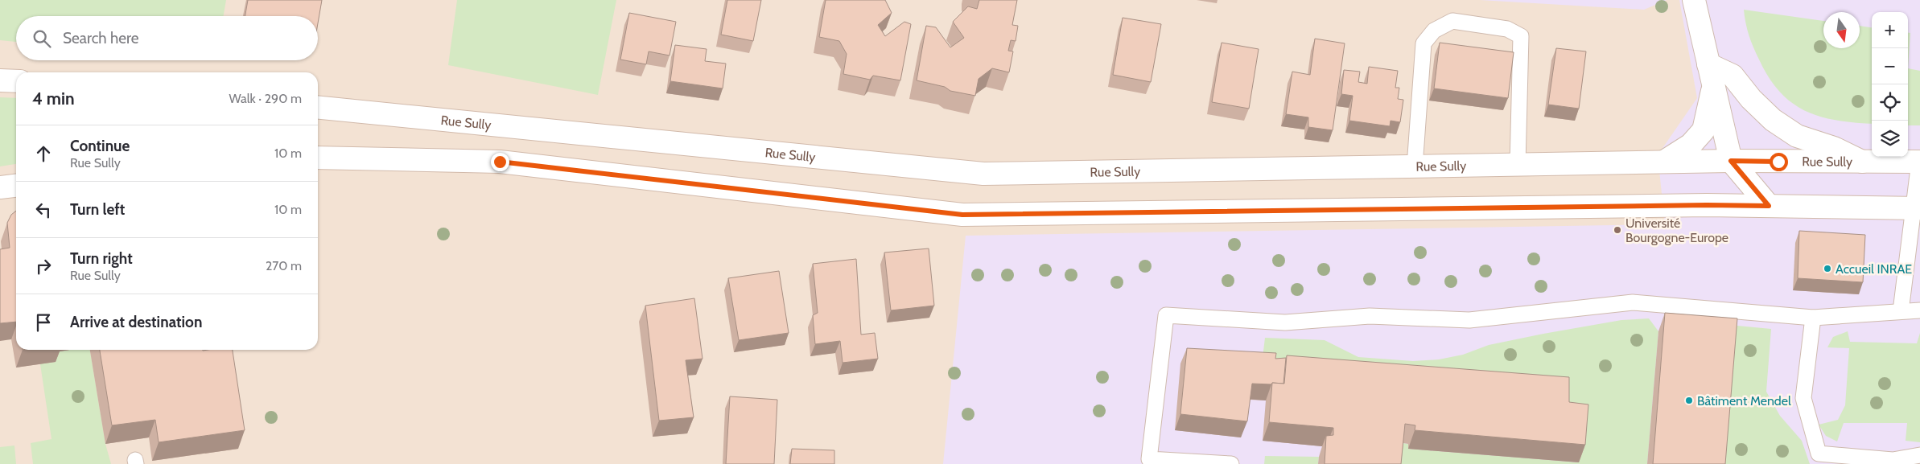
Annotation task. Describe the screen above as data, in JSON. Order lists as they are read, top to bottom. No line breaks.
{"streets":{"main road":["Rue Sully"]},"places":["Université Bourgogne-Europe","Accueil INRAE","Bâtiment Mendel"],"north":"bottom","page":{"map_buttons":["+","−"],"search":"Search here","heading":["4 min","Walk · 290 m"],"list":[["Continue","Rue Sully","10 m"],["Turn left","10 m"],["Turn right","Rue Sully","270 m"],"Arrive at destination"]}}
